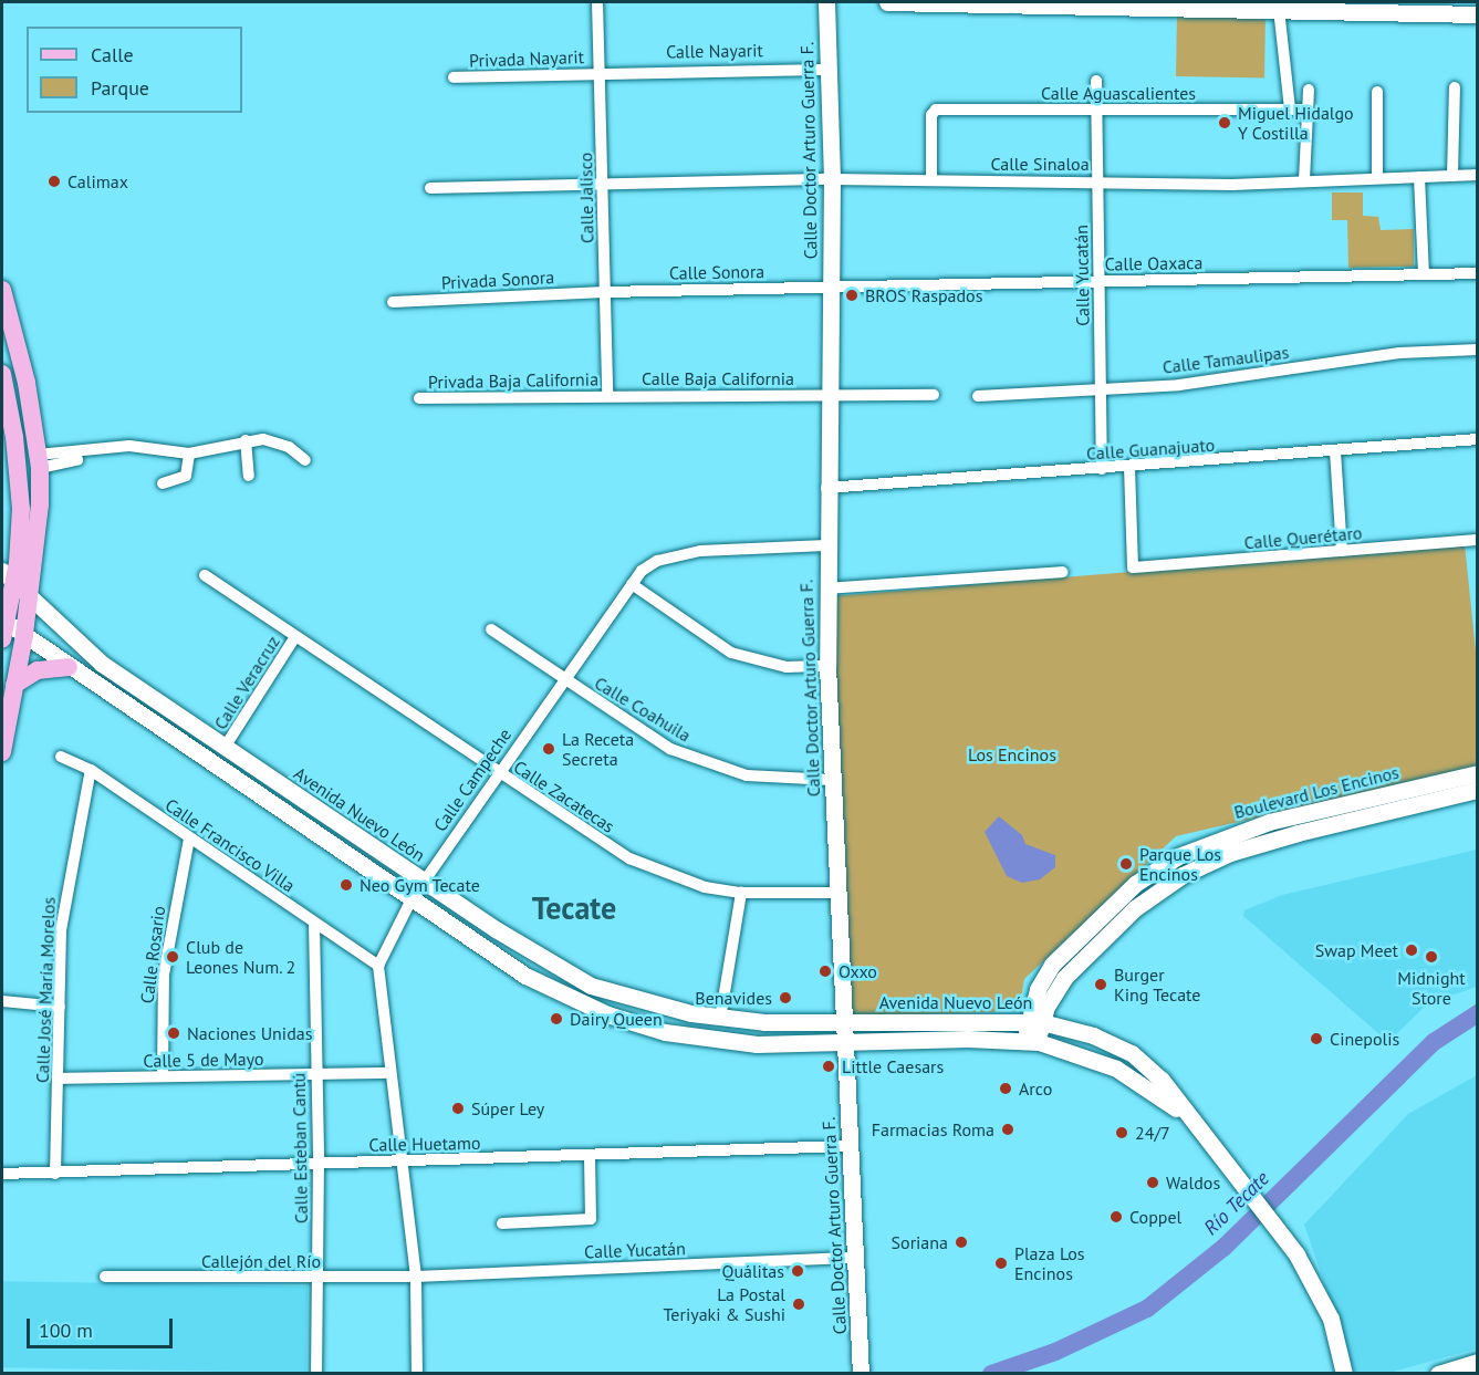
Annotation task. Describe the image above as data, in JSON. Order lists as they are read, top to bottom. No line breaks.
{"streets":{"main road":["Calle Doctor Arturo Guerra F.","Boulevard Los Encinos","Avenida Nuevo León"],"street":["Calle Nayarit","Privada Nayarit","Calle Aguascalientes","Calle Sinaloa","Calle Jalisco","Calle Oaxaca","Calle Sonora","Calle Yucatán","Privada Sonora","Calle Tamaulipas","Calle Baja California","Privada Baja California","Calle Guanajuato","Calle Querétaro","Calle Veracruz","Calle Coahuila","Calle Campeche","Calle Zacatecas","Calle Francisco Villa","Calle Rosario","Calle José María Morelos","Calle 5 de Mayo","Calle Huetamo","Calle Esteban Cantú","Callejón del Río"]},"crossings":[["Calle Nayarit","Privada Nayarit"],["Calle Nayarit","Calle Doctor Arturo Guerra F."],["Calle Nayarit","Calle Jalisco"],["Privada Nayarit","Calle Jalisco"],["Calle Aguascalientes","Calle Sinaloa"],["Calle Aguascalientes","Calle Yucatán"],["Calle Doctor Arturo Guerra F.","Calle Sinaloa"],["Calle Doctor Arturo Guerra F.","Calle Oaxaca"],["Calle Doctor Arturo Guerra F.","Calle Sonora"],["Calle Doctor Arturo Guerra F.","Calle Yucatán"],["Calle Doctor Arturo Guerra F.","Calle Baja California"],["Calle Doctor Arturo Guerra F.","Calle Guanajuato"],["Calle Doctor Arturo Guerra F.","Calle Coahuila"],["Calle Doctor Arturo Guerra F.","Calle Campeche"],["Calle Doctor Arturo Guerra F.","Calle Zacatecas"],["Calle Doctor Arturo Guerra F.","Avenida Nuevo León"],["Calle Doctor Arturo Guerra F.","Calle Huetamo"],["Calle Sinaloa","Calle Jalisco"],["Calle Sinaloa","Calle Yucatán"],["Calle Jalisco","Calle Sonora"],["Calle Jalisco","Privada Sonora"],["Calle Jalisco","Calle Baja California"],["Calle Jalisco","Privada Baja California"],["Calle Oaxaca","Calle Sonora"],["Calle Oaxaca","Calle Yucatán"],["Calle Sonora","Privada Sonora"],["Calle Yucatán","Calle Tamaulipas"],["Calle Yucatán","Calle Guanajuato"],["Calle Yucatán","Callejón del Río"],["Calle Baja California","Privada Baja California"],["Calle Guanajuato","Calle Querétaro"],["Calle Veracruz","Calle Zacatecas"],["Calle Veracruz","Avenida Nuevo León"],["Calle Coahuila","Calle Campeche"],["Calle Campeche","Calle Zacatecas"],["Calle Campeche","Avenida Nuevo León"],["Calle Campeche","Calle Francisco Villa"],["Boulevard Los Encinos","Avenida Nuevo León"],["Calle Francisco Villa","Calle Rosario"],["Calle Francisco Villa","Calle José María Morelos"],["Calle Francisco Villa","Calle Esteban Cantú"],["Calle Rosario","Calle 5 de Mayo"],["Calle José María Morelos","Calle 5 de Mayo"],["Calle José María Morelos","Calle Huetamo"],["Calle 5 de Mayo","Calle Esteban Cantú"],["Calle Huetamo","Calle Esteban Cantú"],["Calle Esteban Cantú","Callejón del Río"]],"districts":["Tecate"],"water":["Río Tecate"],"parks":["Los Encinos"],"places":["Miguel Hidalgo Y Costilla","Calimax","BROS Raspados","La Receta Secreta","Parque Los Encinos","Neo Gym Tecate","Swap Meet","Club de Leones Num. 2","Midnight Store","Oxxo","Burger King Tecate","Benavides","Dairy Queen","Naciones Unidas","Cinepolis","Little Caesars","Arco","Súper Ley","Farmacias Roma","24/7","Waldos","Coppel","Soriana","Plaza Los Encinos","Quálitas","La Postal Teriyaki & Sushi"],"legend":["Calle","Parque"],"scale_bar":"100 m"}
